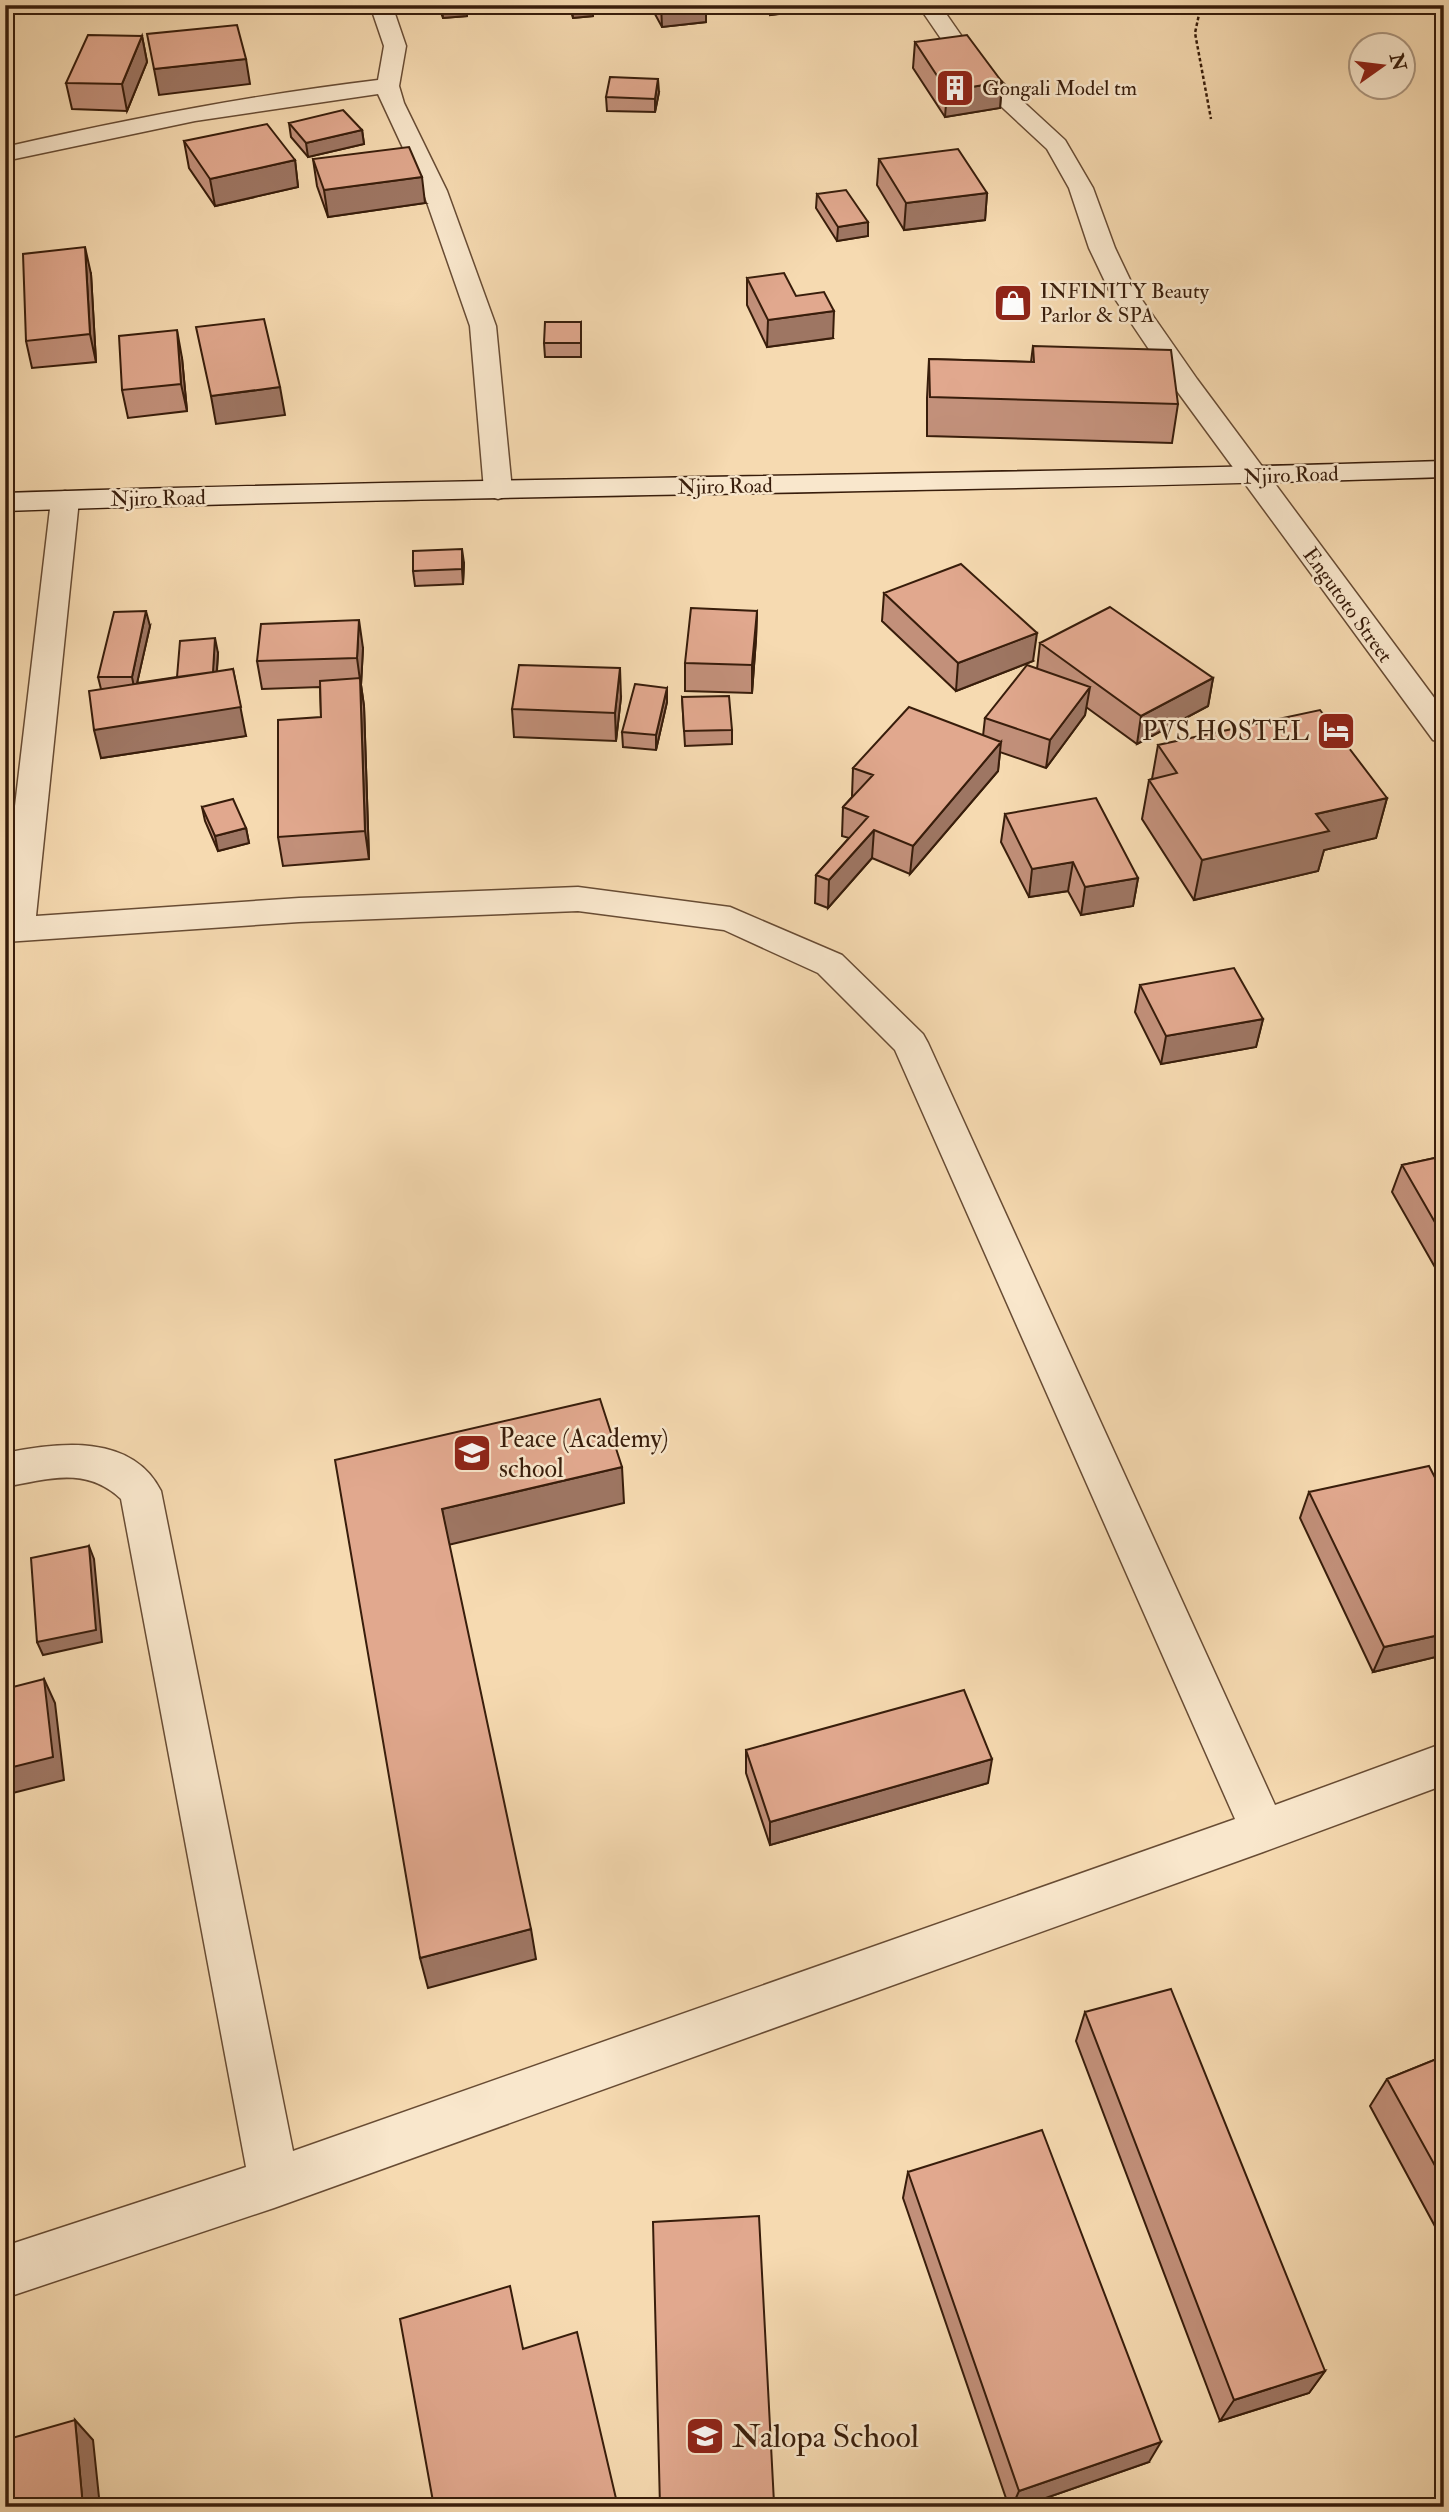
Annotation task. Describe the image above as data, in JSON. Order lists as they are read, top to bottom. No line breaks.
{"streets":{"street":["Njiro Road","Engutoto Street"]},"crossings":[["Njiro Road","Engutoto Street"]],"places":{"building":["Gongali Model tm"],"shop":["INFINITY Beauty Parlor & SPA"],"hotel":["PVS HOSTEL"],"school or university":["Peace (Academy) school","Nalopa School"]},"north":"right"}
